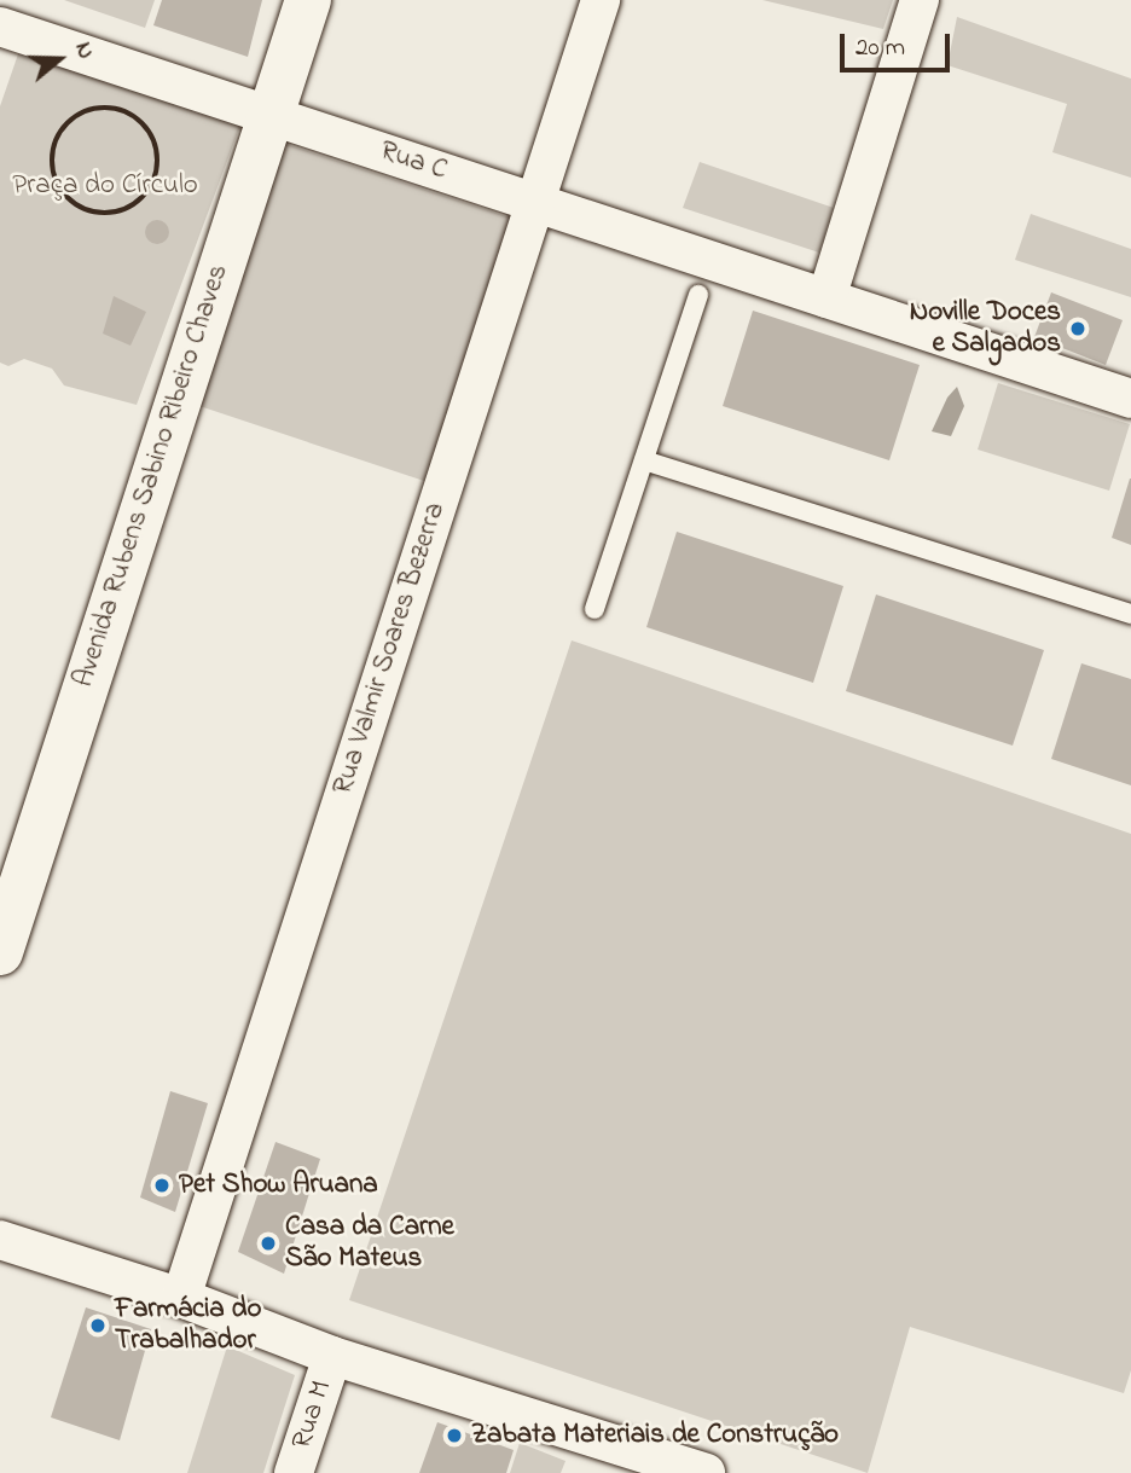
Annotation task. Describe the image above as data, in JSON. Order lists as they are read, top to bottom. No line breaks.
{"streets":{"street":["Rua C","Avenida Rubens Sabino Ribeiro Chaves","Rua Valmir Soares Bezerra","Rua M"]},"crossings":[["Rua C","Avenida Rubens Sabino Ribeiro Chaves"],["Rua C","Rua Valmir Soares Bezerra"]],"parks":["Praça do Círculo"],"places":["Noville Doces e Salgados","Pet Show Aruana","Casa da Carne São Mateus","Farmácia do Trabalhador","Zabata Materiais de Construção"],"scale_bar":"20 m","north":"right"}
